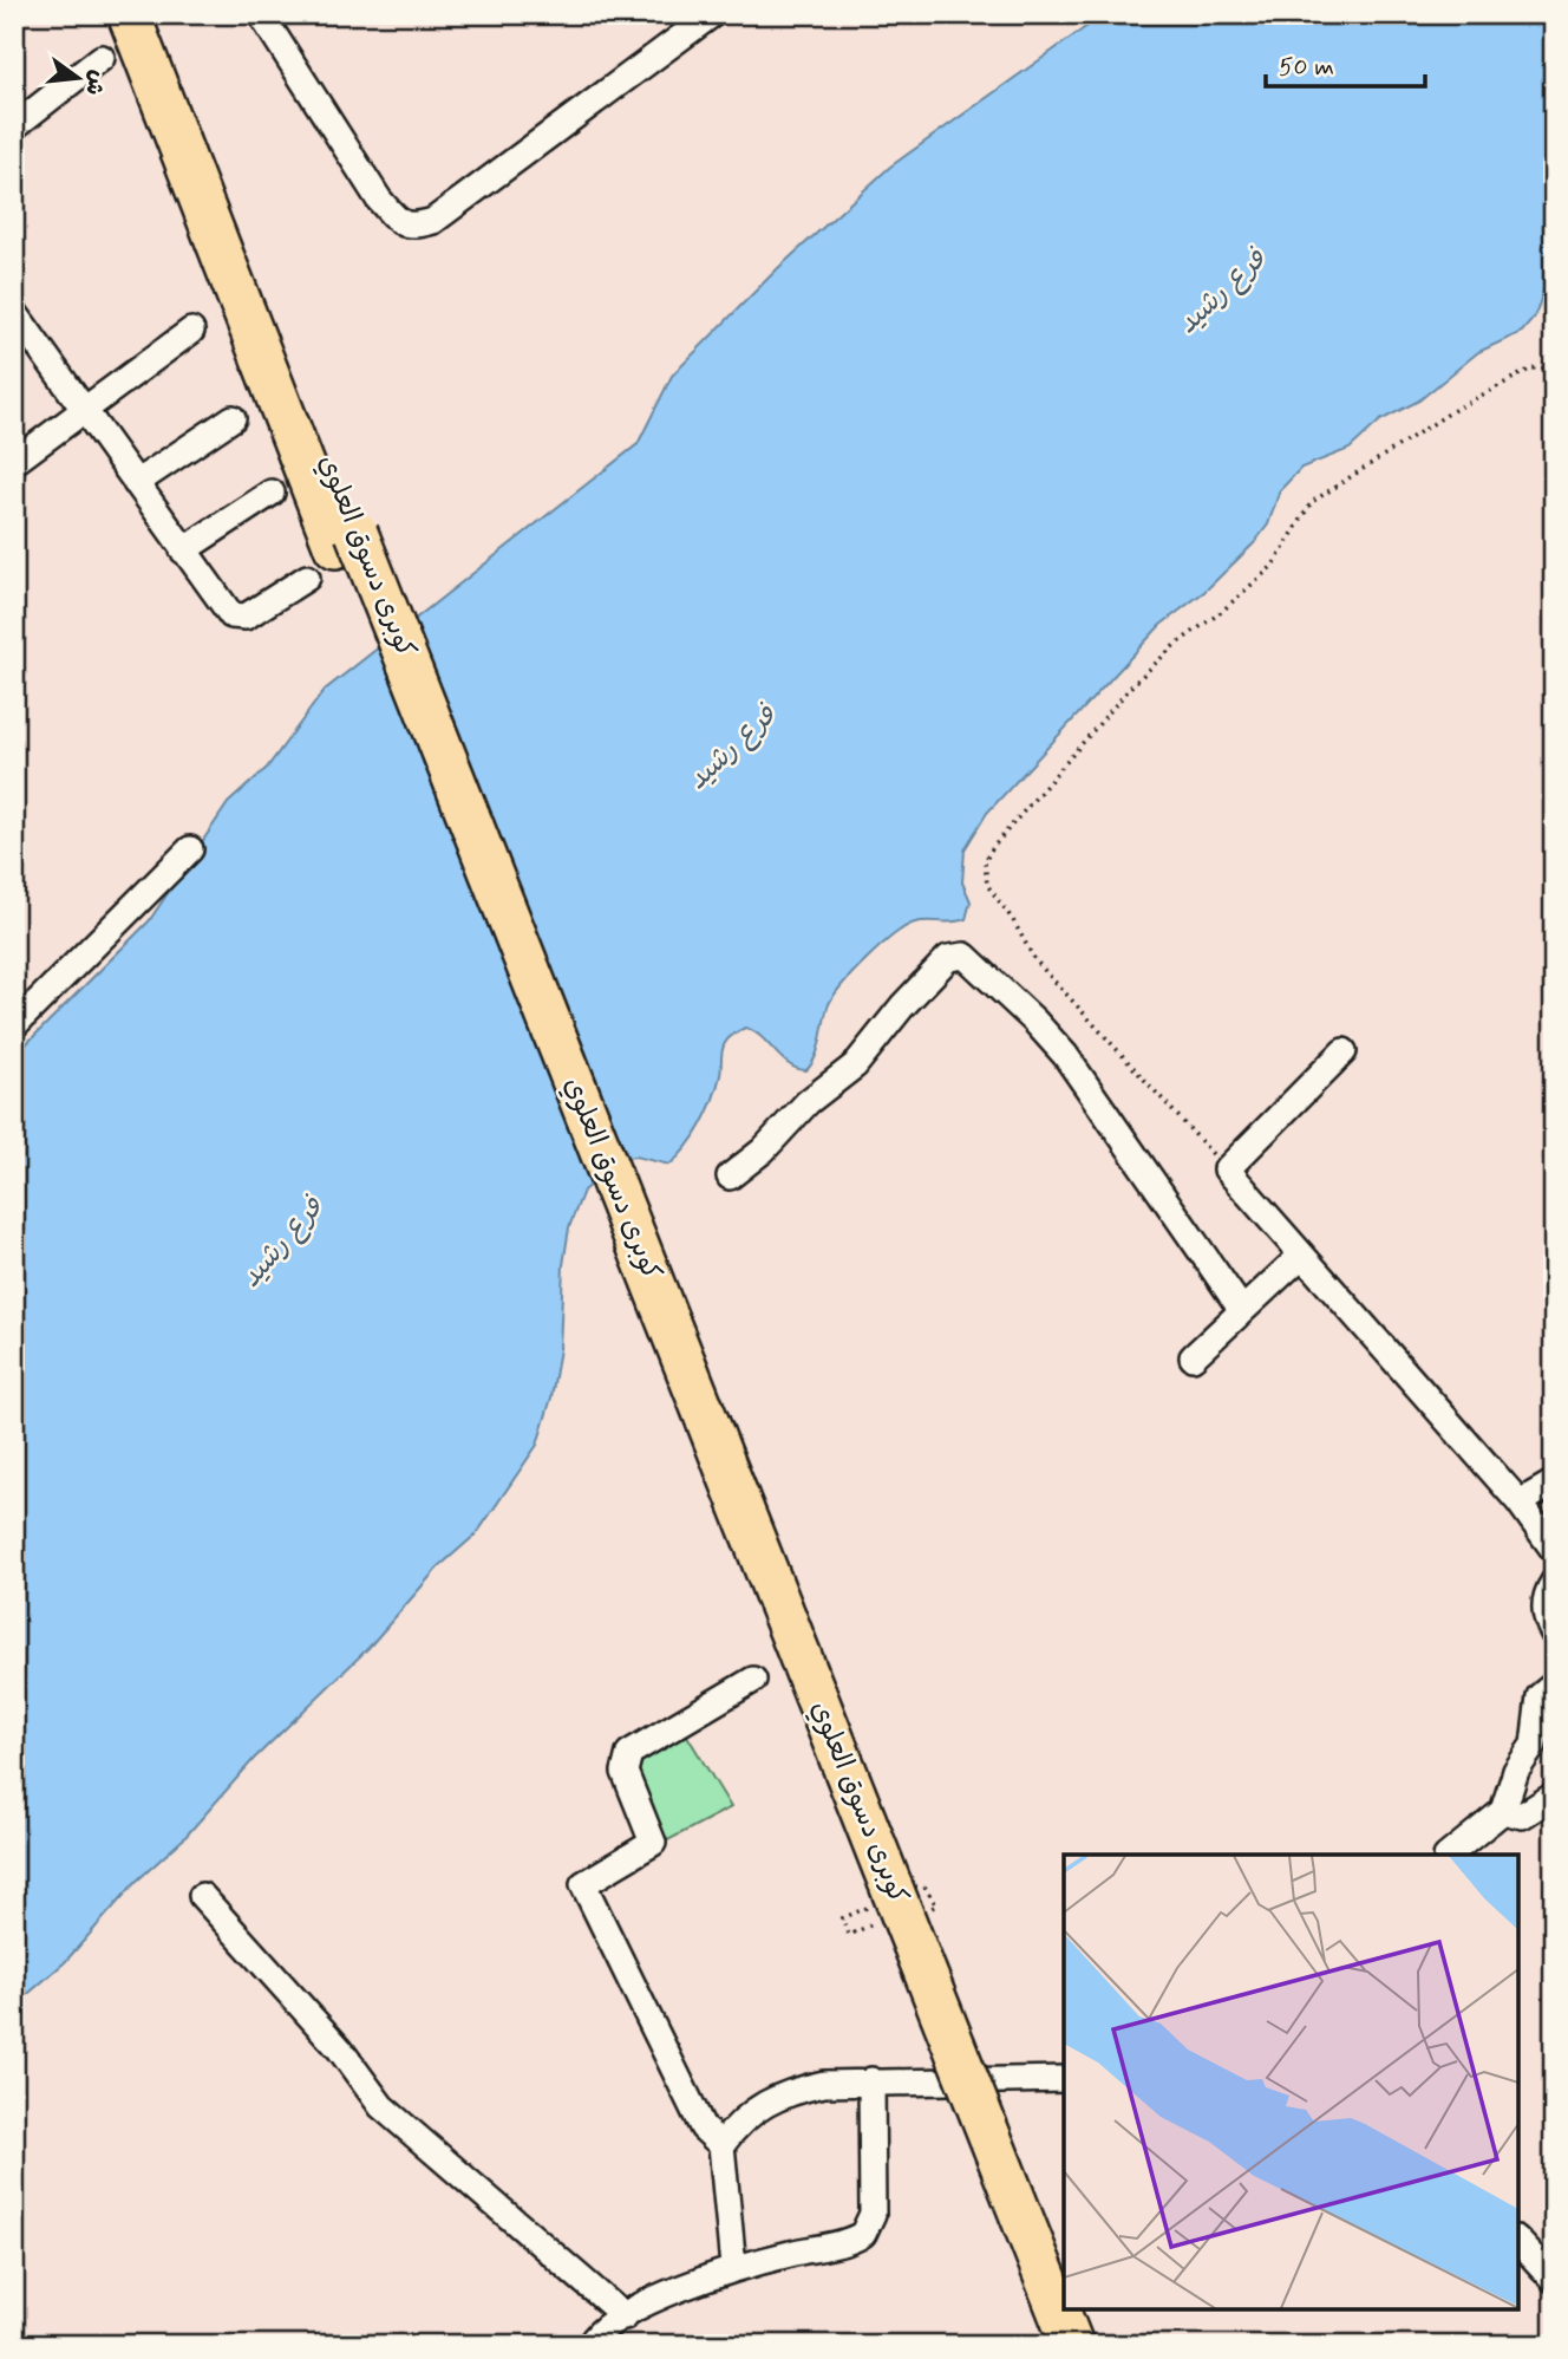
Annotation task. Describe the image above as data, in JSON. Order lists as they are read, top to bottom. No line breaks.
{"streets":{"highway":["كوبرى دسوق العلوي"]},"water":["فرع رشيد"],"scale_bar":"50 m","north":"right"}
